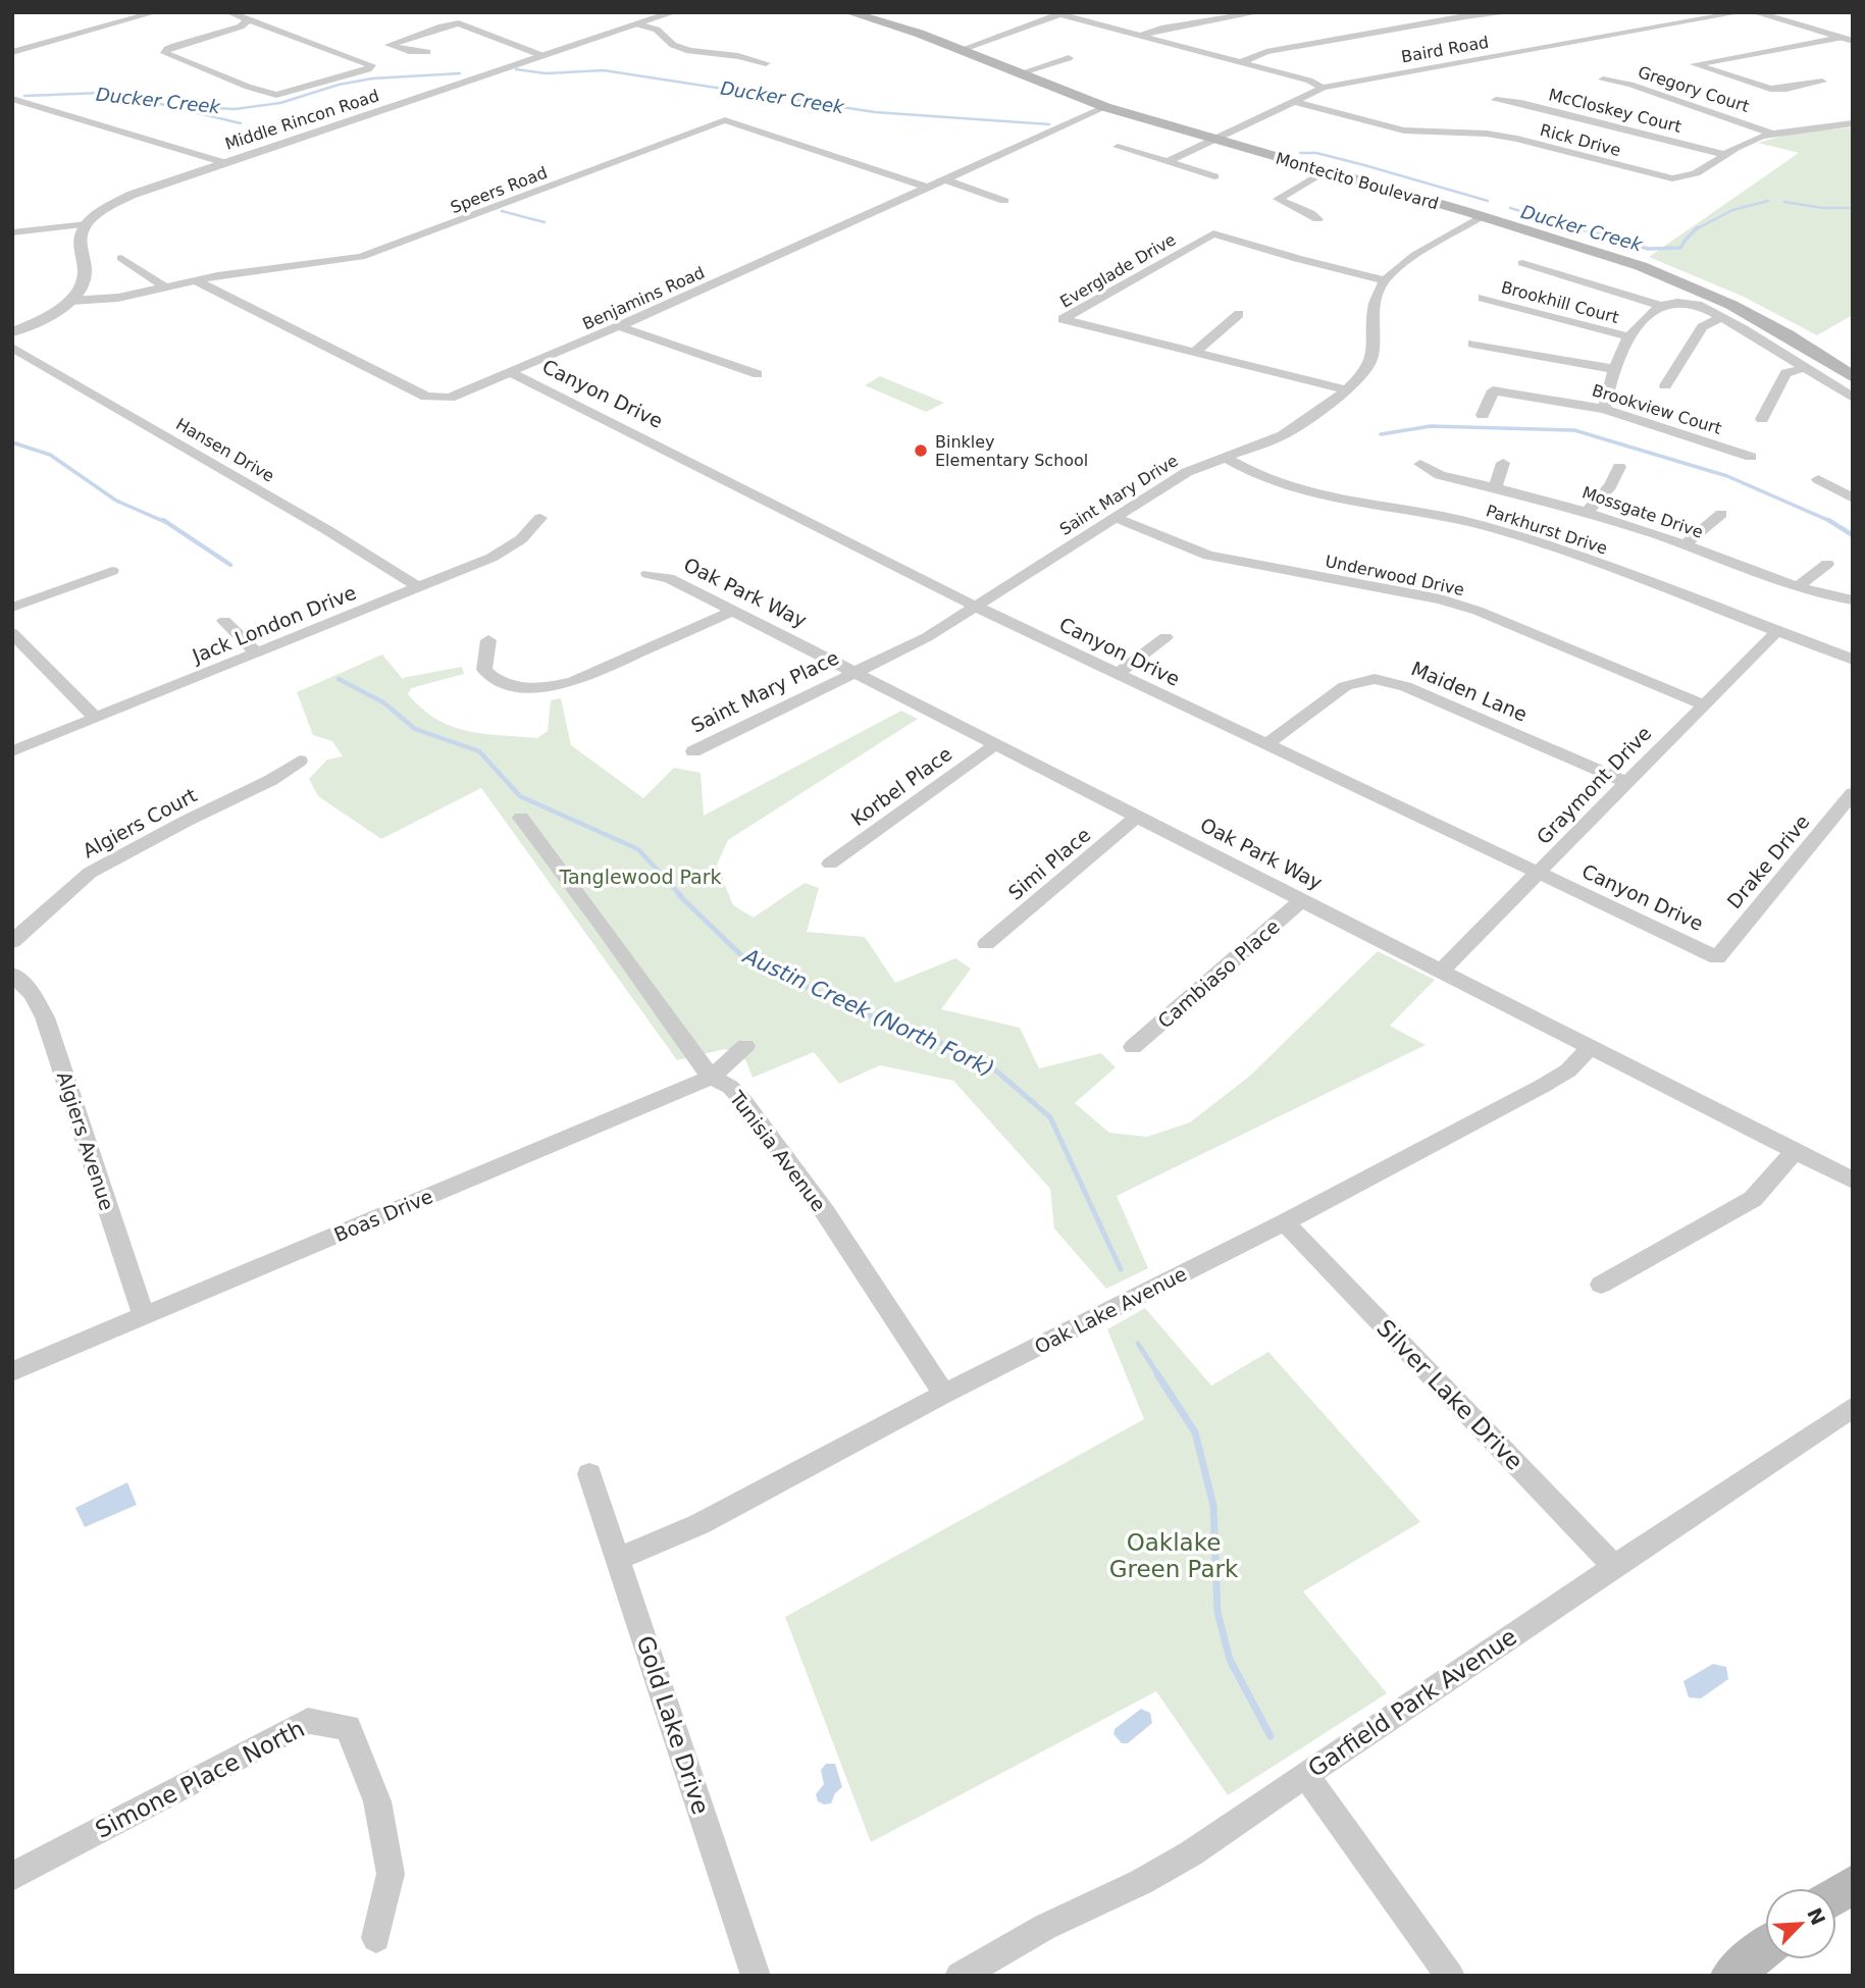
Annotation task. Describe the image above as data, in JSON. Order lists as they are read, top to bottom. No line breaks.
{"streets":{"main road":["Montecito Boulevard"],"street":["Baird Road","Gregory Court","McCloskey Court","Middle Rincon Road","Rick Drive","Speers Road","Everglade Drive","Benjamins Road","Brookhill Court","Canyon Drive","Brookview Court","Hansen Drive","Saint Mary Drive","Mossgate Drive","Parkhurst Drive","Underwood Drive","Oak Park Way","Jack London Drive","Saint Mary Place","Maiden Lane","Graymont Drive","Korbel Place","Algiers Court","Drake Drive","Simi Place","Cambiaso Place","Algiers Avenue","Tunisia Avenue","Boas Drive","Oak Lake Avenue","Silver Lake Drive","Garfield Park Avenue","Gold Lake Drive","Simone Place North"]},"crossings":[["Baird Road","Rick Drive"],["Baird Road","Montecito Boulevard"],["Gregory Court","Rick Drive"],["McCloskey Court","Rick Drive"],["Montecito Boulevard","Benjamins Road"],["Speers Road","Benjamins Road"],["Everglade Drive","Saint Mary Drive"],["Benjamins Road","Canyon Drive"],["Canyon Drive","Saint Mary Drive"],["Canyon Drive","Maiden Lane"],["Canyon Drive","Graymont Drive"],["Canyon Drive","Drake Drive"],["Hansen Drive","Jack London Drive"],["Saint Mary Drive","Parkhurst Drive"],["Saint Mary Drive","Underwood Drive"],["Saint Mary Drive","Oak Park Way"],["Saint Mary Drive","Saint Mary Place"],["Parkhurst Drive","Graymont Drive"],["Underwood Drive","Graymont Drive"],["Oak Park Way","Saint Mary Place"],["Oak Park Way","Graymont Drive"],["Oak Park Way","Korbel Place"],["Oak Park Way","Simi Place"],["Oak Park Way","Cambiaso Place"],["Oak Park Way","Oak Lake Avenue"],["Maiden Lane","Graymont Drive"],["Algiers Avenue","Boas Drive"],["Tunisia Avenue","Boas Drive"],["Tunisia Avenue","Oak Lake Avenue"],["Oak Lake Avenue","Silver Lake Drive"],["Oak Lake Avenue","Gold Lake Drive"],["Silver Lake Drive","Garfield Park Avenue"]],"water":["Ducker Creek","Austin Creek (North Fork)"],"parks":["Tanglewood Park","Oaklake Green Park"],"places":["Binkley Elementary School"],"north":"top right"}
